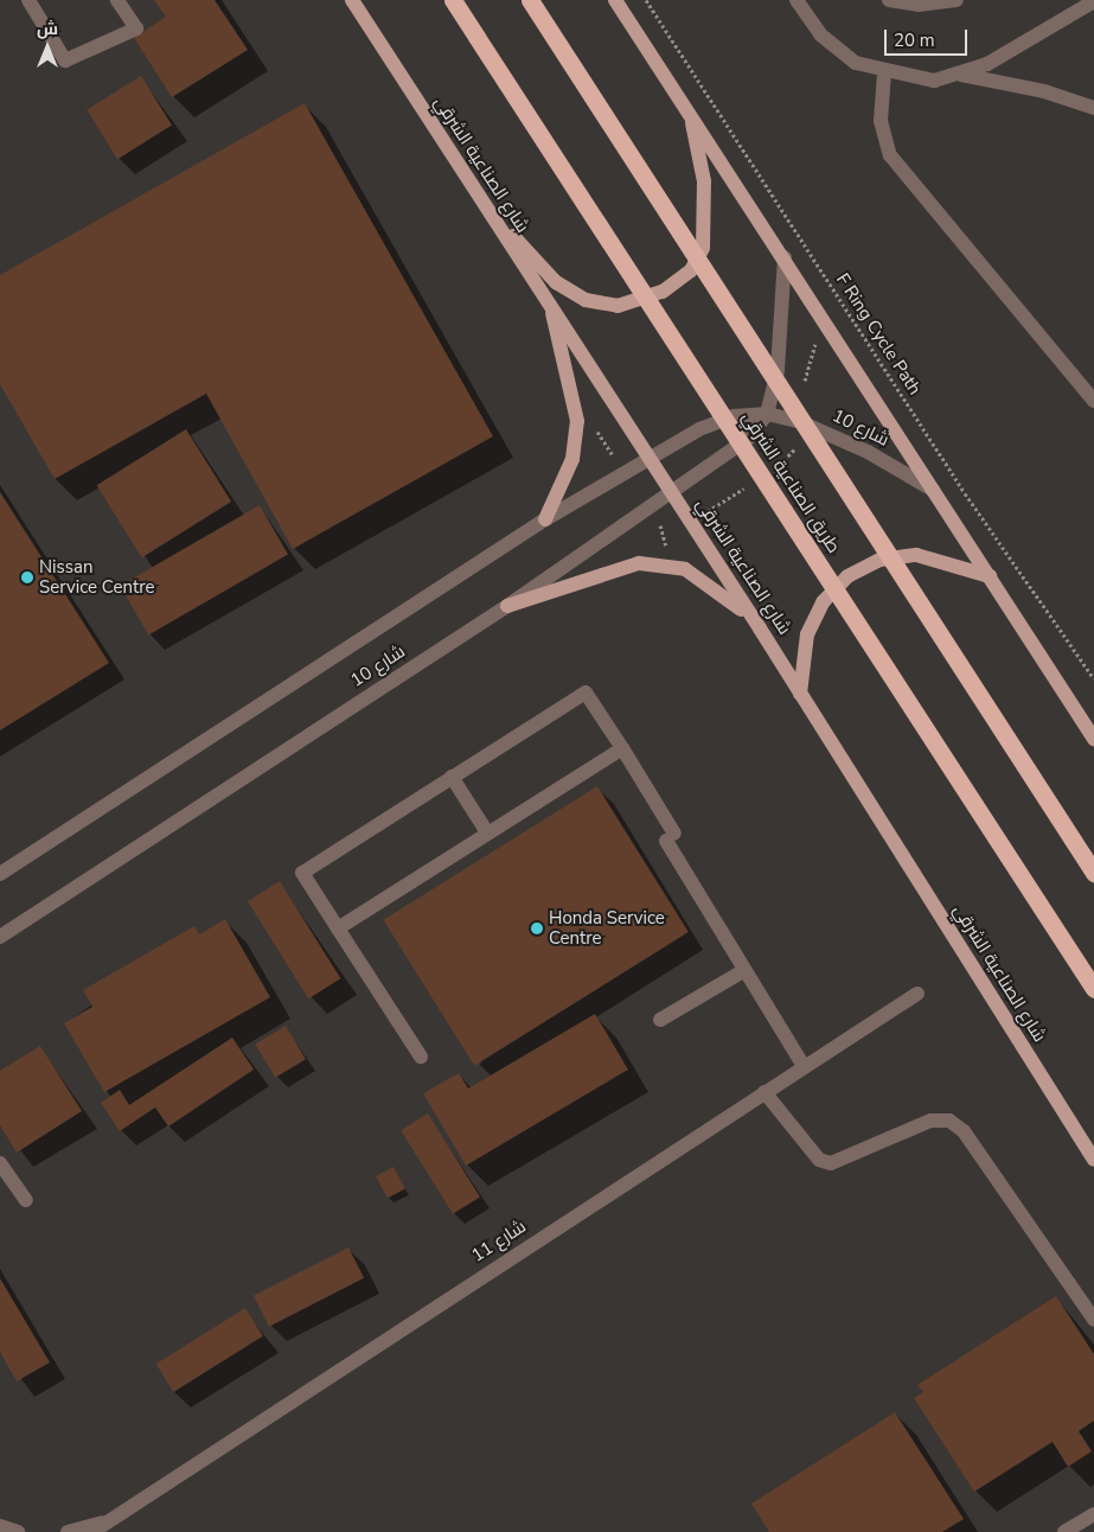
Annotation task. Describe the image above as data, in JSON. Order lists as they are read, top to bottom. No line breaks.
{"streets":{"highway":["طريق الصناعية الشرقي"],"main road":["شارع الصناعية الشرقي"],"street":["شارع 10","شارع 11"],"path":["F Ring Cycle Path"]},"crossings":[["شارع الصناعية الشرقي","شارع 10"]],"places":["Nissan Service Centre","Honda Service Centre"],"scale_bar":"20 m","north":"top"}
